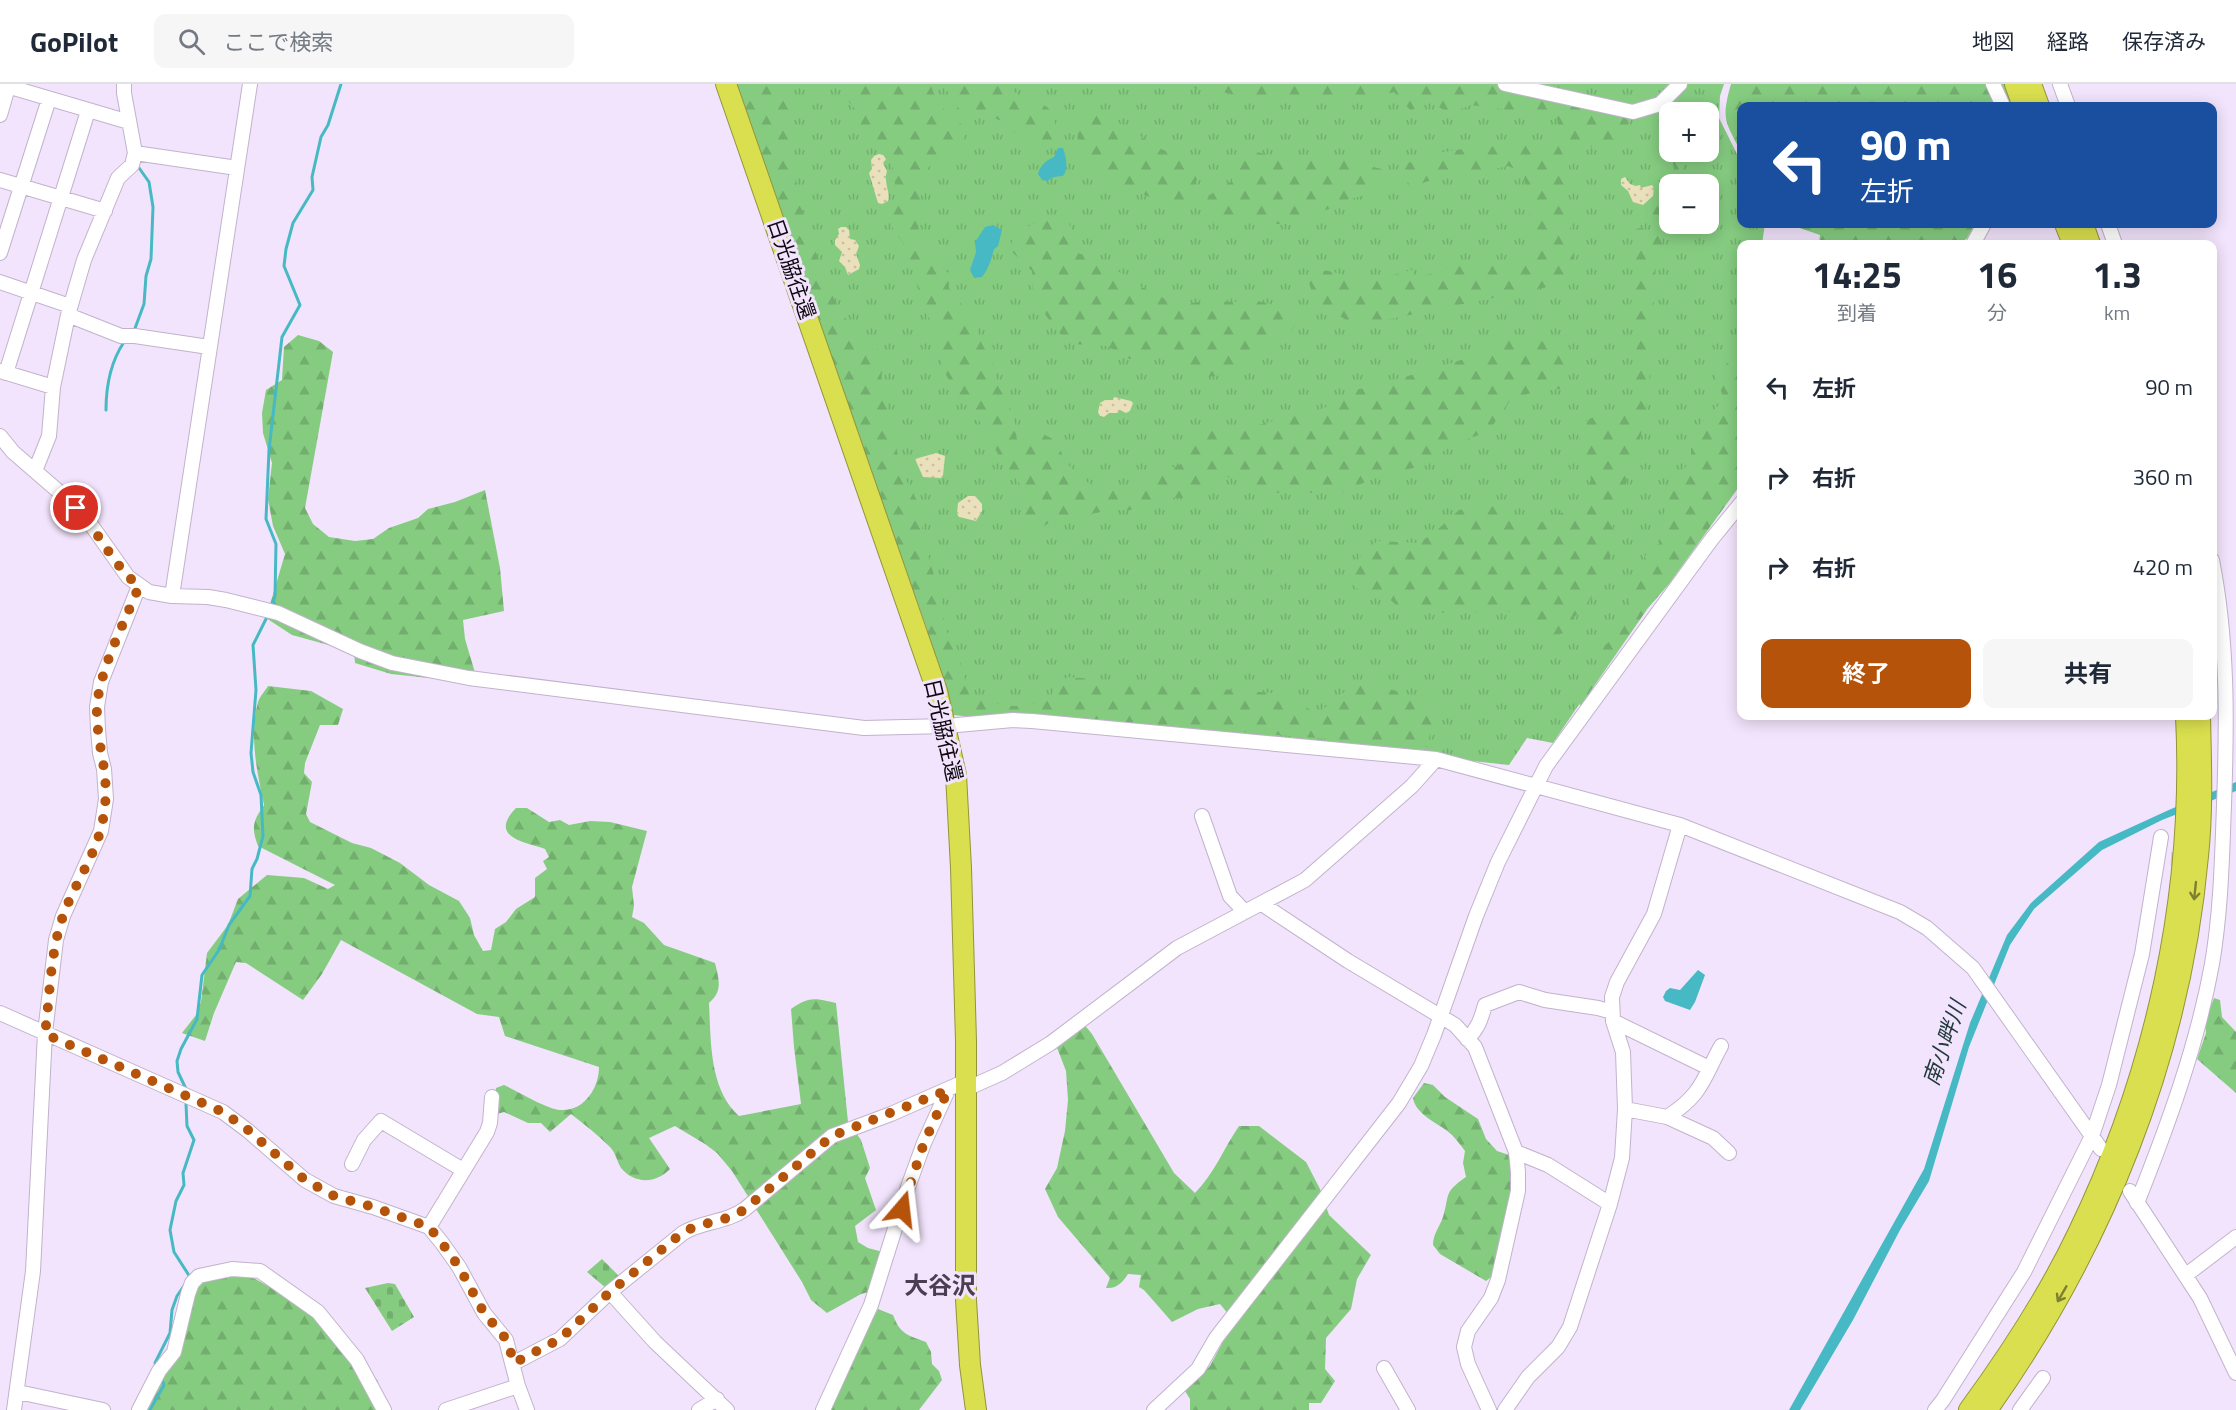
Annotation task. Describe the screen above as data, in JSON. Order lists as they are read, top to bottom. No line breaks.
{"streets":{"highway":["日光脇往還"]},"districts":["大谷沢"],"water":["南小畔川"],"page":{"header":"GoPilot","search":"ここで検索","nav":["地図","経路","保存済み"],"map_buttons":["+","−"],"turn":["90 m","左折"],"eta":["14:25","到着","16","分","1.3","km"],"list":[{"name":"左折","value":"90 m"},{"name":"右折","value":"360 m"},{"name":"右折","value":"420 m"}],"buttons":["終了","共有"]}}
